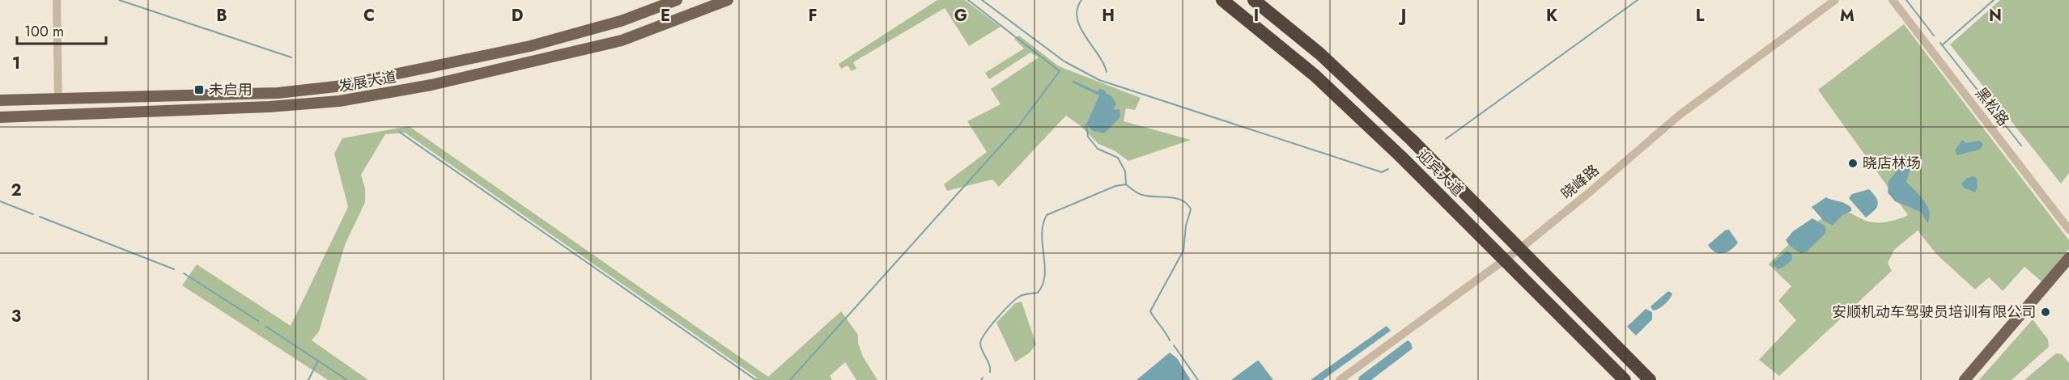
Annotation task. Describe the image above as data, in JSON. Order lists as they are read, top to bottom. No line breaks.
{"streets":{"highway":["迎宾大道"],"main road":["发展大道"],"street":["黑松路","晓峰路"]},"crossings":[["迎宾大道","晓峰路"]],"places":{"transit":["未启用"],"other":["晓店林场","安顺机动车驾驶员培训有限公司"]},"scale_bar":"100 m","grid":{"columns":["B","C","D","E","F","G","H","I","J","K","L","M","N"],"rows":["1","2","3"]}}
